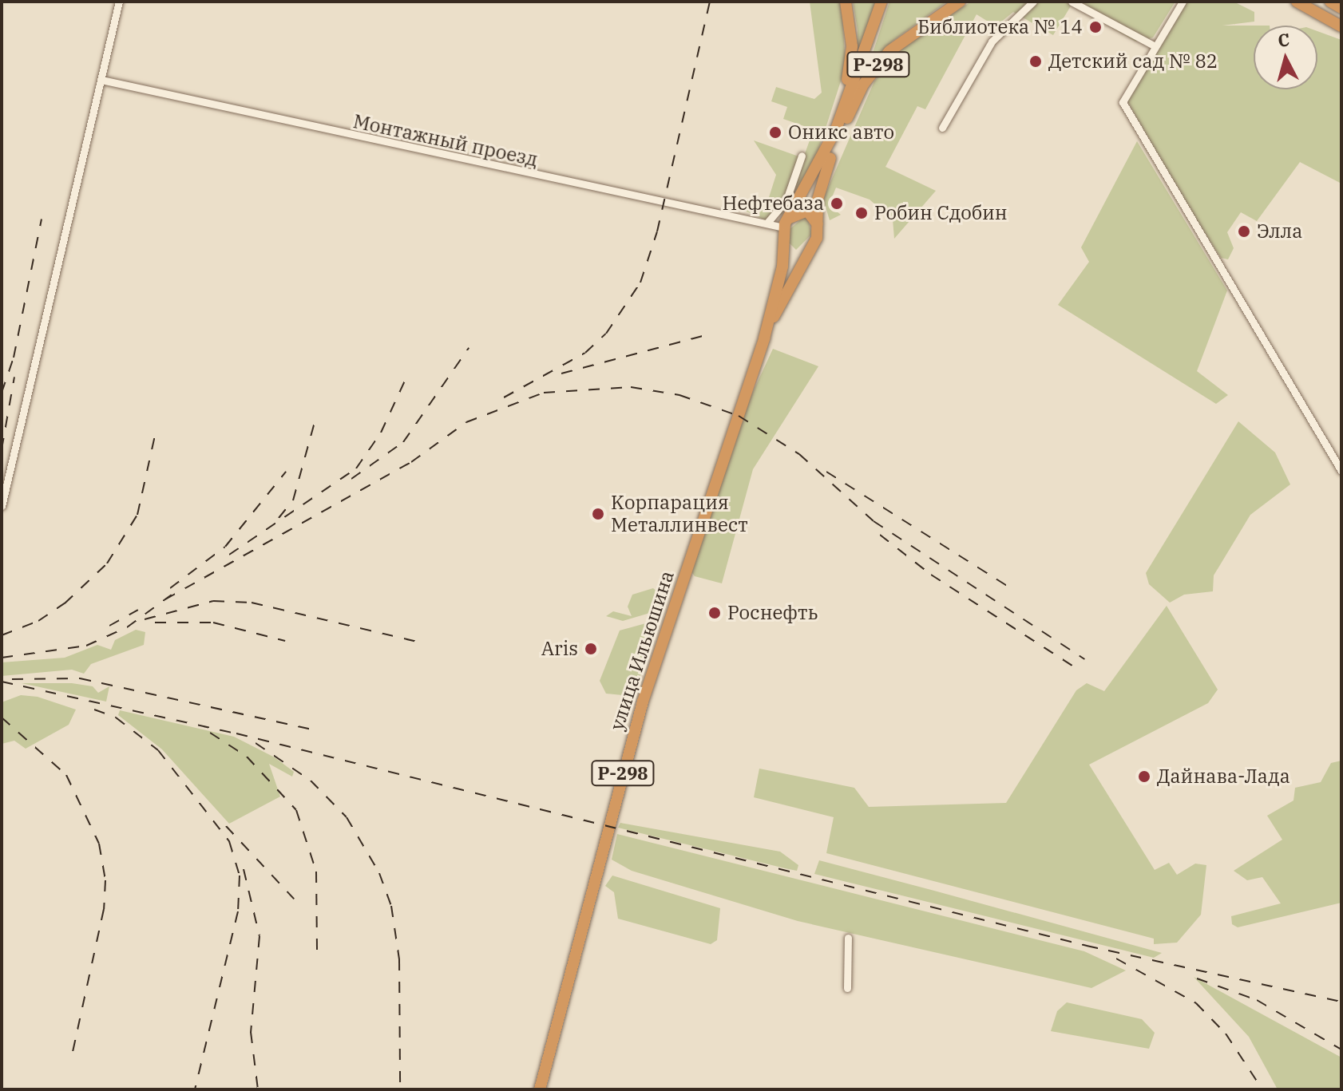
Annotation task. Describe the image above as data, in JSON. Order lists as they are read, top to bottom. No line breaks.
{"streets":{"highway":["Р-298","улица Ильюшина"],"street":["Монтажный проезд"]},"crossings":[["Р-298","Монтажный проезд"],["Р-298","улица Ильюшина"]],"places":["Библиотека № 14","Детский сад № 82","Оникс авто","Нефтебаза","Робин Сдобин","Элла","Kорпарация Металлинвест","Роснефть","Aris","Дайнава-Лада"],"north":"top"}
